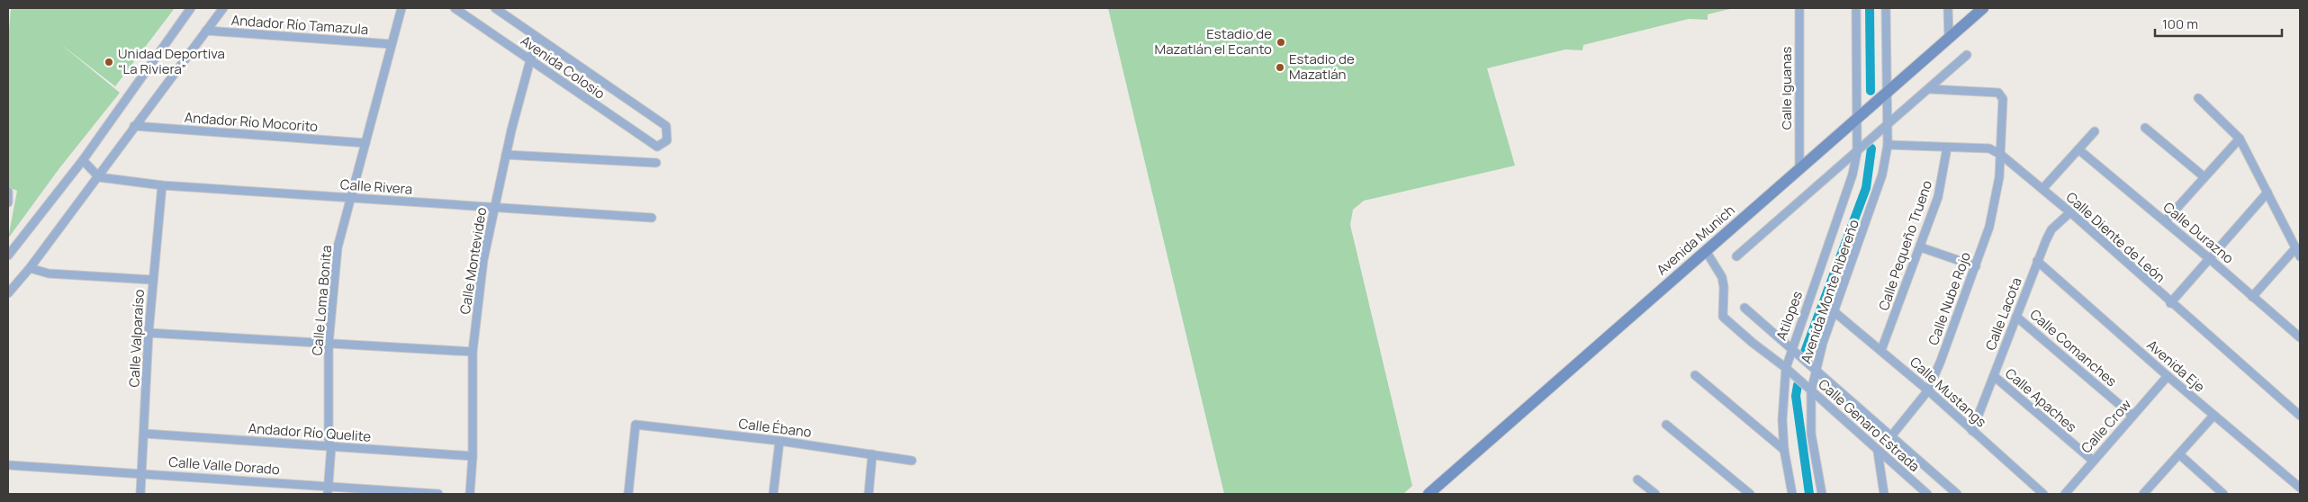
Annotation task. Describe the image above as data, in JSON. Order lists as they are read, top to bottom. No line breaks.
{"streets":{"main road":["Avenida Munich"],"street":["Andador Río Tamazula","Avenida Colosio","Calle Iguanas","Andador Río Mocorito","Calle Rivera","Calle Durazno","Calle Diente de León","Calle Pequeño Trueno","Calle Montevideo","Avenida Monte Ribereño","Calle Nube Rojo","Calle Loma Bonita","Calle Lacota","Atilopes","Calle Valparaíso","Calle Comanches","Avenida Eje","Calle Mustangs","Calle Apaches","Calle Genaro Estrada","Calle Crow","Calle Ébano","Andador Río Quelite","Calle Valle Dorado"]},"crossings":[["Andador Río Tamazula","Calle Loma Bonita"],["Avenida Colosio","Calle Montevideo"],["Calle Iguanas","Avenida Munich"],["Andador Río Mocorito","Calle Loma Bonita"],["Calle Rivera","Calle Montevideo"],["Calle Rivera","Calle Loma Bonita"],["Calle Rivera","Calle Valparaíso"],["Calle Diente de León","Calle Pequeño Trueno"],["Calle Diente de León","Avenida Monte Ribereño"],["Calle Diente de León","Calle Nube Rojo"],["Calle Diente de León","Calle Lacota"],["Avenida Munich","Avenida Monte Ribereño"],["Avenida Munich","Atilopes"],["Avenida Munich","Calle Genaro Estrada"],["Calle Pequeño Trueno","Calle Mustangs"],["Calle Montevideo","Andador Río Quelite"],["Avenida Monte Ribereño","Calle Mustangs"],["Avenida Monte Ribereño","Calle Genaro Estrada"],["Calle Nube Rojo","Calle Mustangs"],["Calle Nube Rojo","Calle Genaro Estrada"],["Calle Loma Bonita","Andador Río Quelite"],["Calle Loma Bonita","Calle Valle Dorado"],["Calle Lacota","Calle Comanches"],["Calle Lacota","Avenida Eje"],["Calle Lacota","Calle Mustangs"],["Calle Lacota","Calle Apaches"],["Atilopes","Calle Genaro Estrada"],["Calle Valparaíso","Andador Río Quelite"],["Calle Valparaíso","Calle Valle Dorado"],["Calle Comanches","Calle Crow"],["Avenida Eje","Calle Crow"],["Calle Apaches","Calle Crow"]],"places":["Estadio de Mazatlán el Ecanto","Unidad Deportiva “La Riviera”","Estadio de Mazatlán"],"scale_bar":"100 m"}
